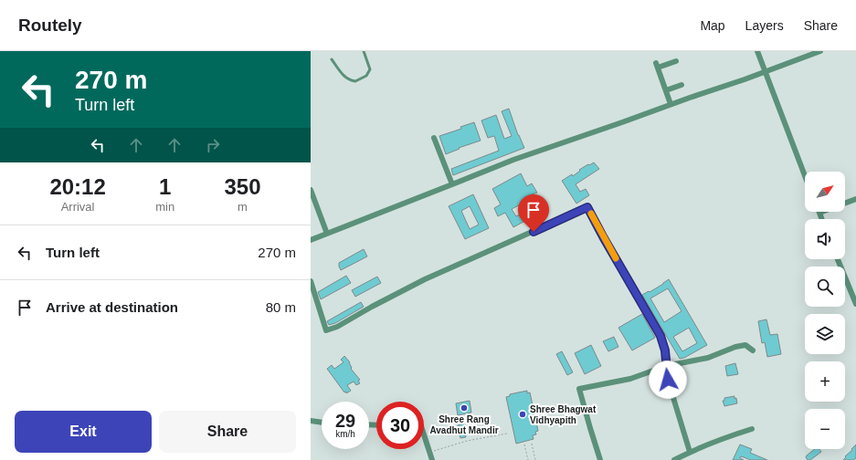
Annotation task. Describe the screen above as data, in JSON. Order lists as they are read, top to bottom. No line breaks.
{"places":["Shree Rang Avadhut Mandir","Shree Bhagwat Vidhyapith"],"north":"top right","page":{"header":"Routely","nav":["Map","Layers","Share"],"turn":["270 m","Turn left"],"eta":["20:12","Arrival","1","min","350","m"],"map_buttons":["+","−"],"list":[{"name":"Turn left","value":"270 m"},{"name":"Arrive at destination","value":"80 m"}],"speed":"29 km/h","limit":"30","buttons":["Exit","Share"]}}
